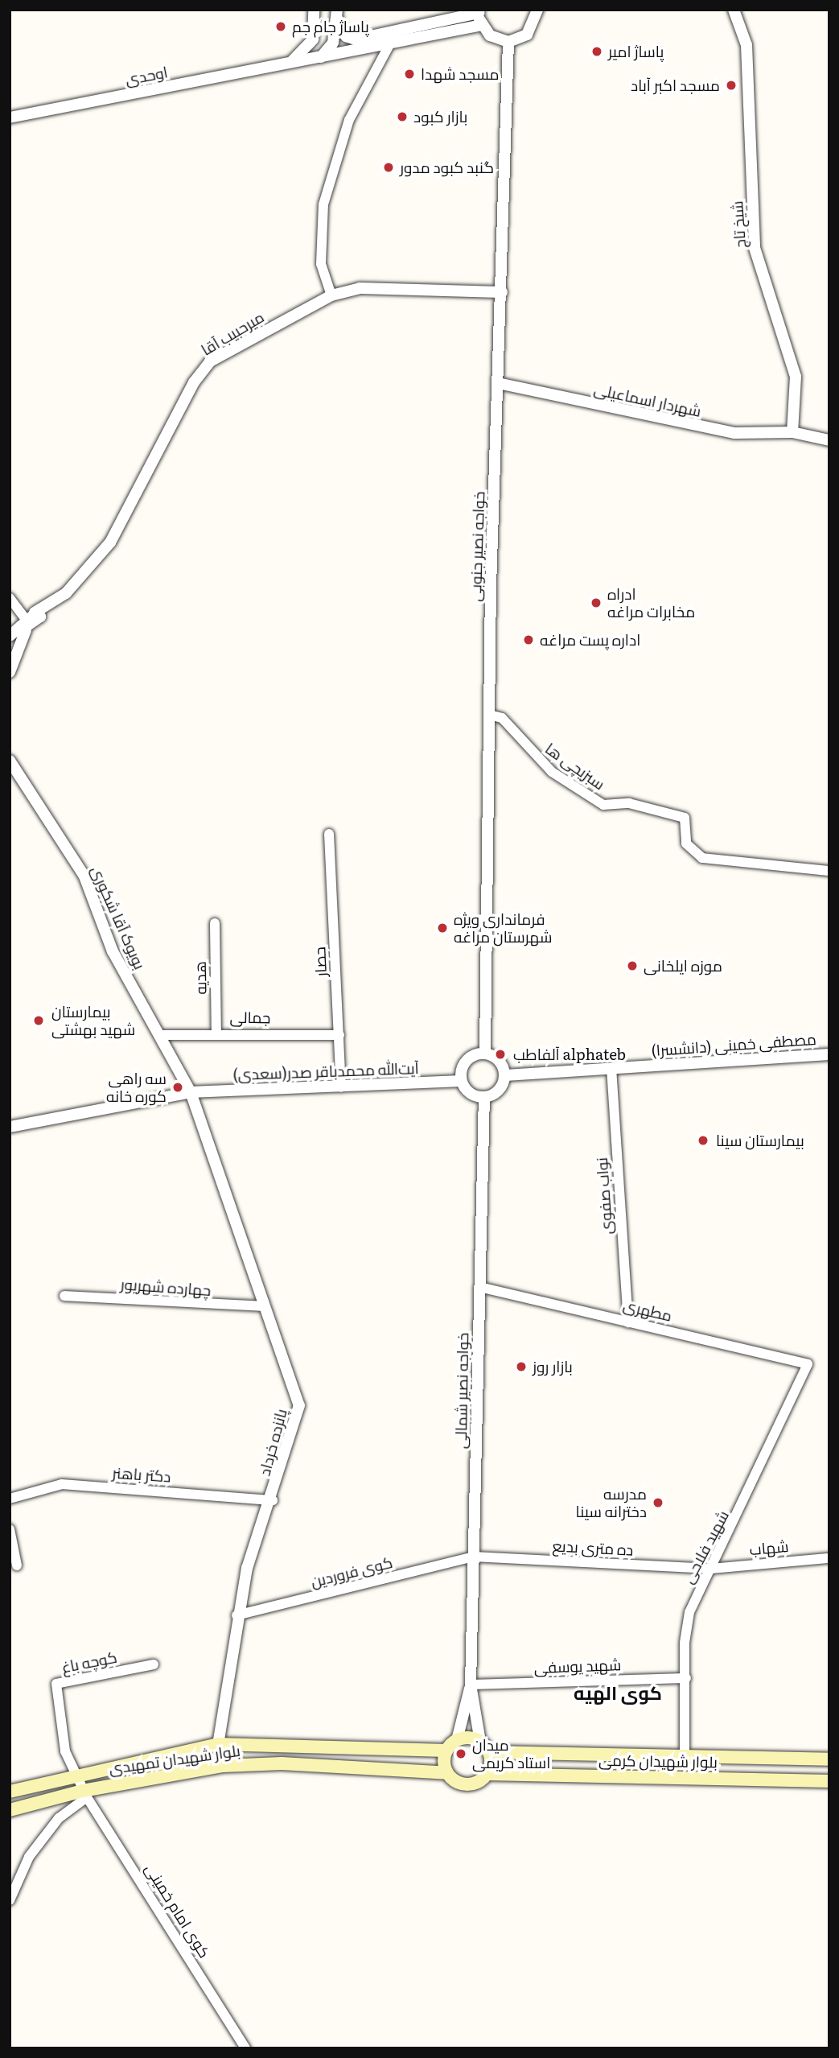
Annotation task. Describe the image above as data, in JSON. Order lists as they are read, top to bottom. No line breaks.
{"streets":{"main road":["بلوار شهیدان تمهیدی","بلوار شهیدان کرمی"],"street":["اوحدی","شیخ تاج","میرحبیب آقا","شهردار اسماعیلی","خواجه نصیر جنوبی","سبزیچی ها","بویوک آقا شکوری","حصار","هدیه","جمالی","مصطفی خمینی (دانشسرا)","آیت‌الله محمدباقر صدر(سعدی)","نواب صفوی","چهارده شهریور","مطهری","خواجه نصیر شمالی","پانزده خرداد","دکتر باهنر","شهید فلاحی","ده متری بدیع","شهاب","کوی فروردین","کوچه باغ","شهید یوسفی","کوی امام خمینی"]},"crossings":[["شیخ تاج","شهردار اسماعیلی"],["میرحبیب آقا","خواجه نصیر جنوبی"],["شهردار اسماعیلی","خواجه نصیر جنوبی"],["خواجه نصیر جنوبی","سبزیچی ها"],["خواجه نصیر جنوبی","مصطفی خمینی (دانشسرا)"],["خواجه نصیر جنوبی","آیت‌الله محمدباقر صدر(سعدی)"],["خواجه نصیر جنوبی","خواجه نصیر شمالی"],["بویوک آقا شکوری","جمالی"],["بویوک آقا شکوری","آیت‌الله محمدباقر صدر(سعدی)"],["بویوک آقا شکوری","پانزده خرداد"],["حصار","جمالی"],["حصار","آیت‌الله محمدباقر صدر(سعدی)"],["هدیه","جمالی"],["مصطفی خمینی (دانشسرا)","آیت‌الله محمدباقر صدر(سعدی)"],["مصطفی خمینی (دانشسرا)","نواب صفوی"],["مصطفی خمینی (دانشسرا)","خواجه نصیر شمالی"],["آیت‌الله محمدباقر صدر(سعدی)","خواجه نصیر شمالی"],["آیت‌الله محمدباقر صدر(سعدی)","پانزده خرداد"],["نواب صفوی","مطهری"],["چهارده شهریور","پانزده خرداد"],["مطهری","خواجه نصیر شمالی"],["مطهری","شهید فلاحی"],["خواجه نصیر شمالی","ده متری بدیع"],["خواجه نصیر شمالی","کوی فروردین"],["خواجه نصیر شمالی","شهید یوسفی"],["پانزده خرداد","دکتر باهنر"],["پانزده خرداد","کوی فروردین"],["پانزده خرداد","بلوار شهیدان تمهیدی"],["شهید فلاحی","ده متری بدیع"],["شهید فلاحی","شهاب"],["شهید فلاحی","شهید یوسفی"],["شهید فلاحی","بلوار شهیدان کرمی"],["ده متری بدیع","شهاب"],["ده متری بدیع","کوی فروردین"],["کوچه باغ","بلوار شهیدان تمهیدی"],["کوچه باغ","کوی امام خمینی"],["بلوار شهیدان تمهیدی","بلوار شهیدان کرمی"],["بلوار شهیدان تمهیدی","کوی امام خمینی"]],"districts":["کوی الهیه"],"places":["پاساژ جام جم","پاساژ امیر","مسجد شهدا","مسجد اکبر آباد","بازار کبود","گنبد کبود مدور","ادراه مخابرات مراغه","اداره پست مراغه","فرمانداری ویژه شهرستان مراغه","موزه ایلخانی","بیمارستان شهید بهشتی","آلفاطب alphateb","سه راهی کوره خانه","بیمارستان سینا","بازار روز","مدرسه دخترانه سینا","میدان استاد کریمی"]}
